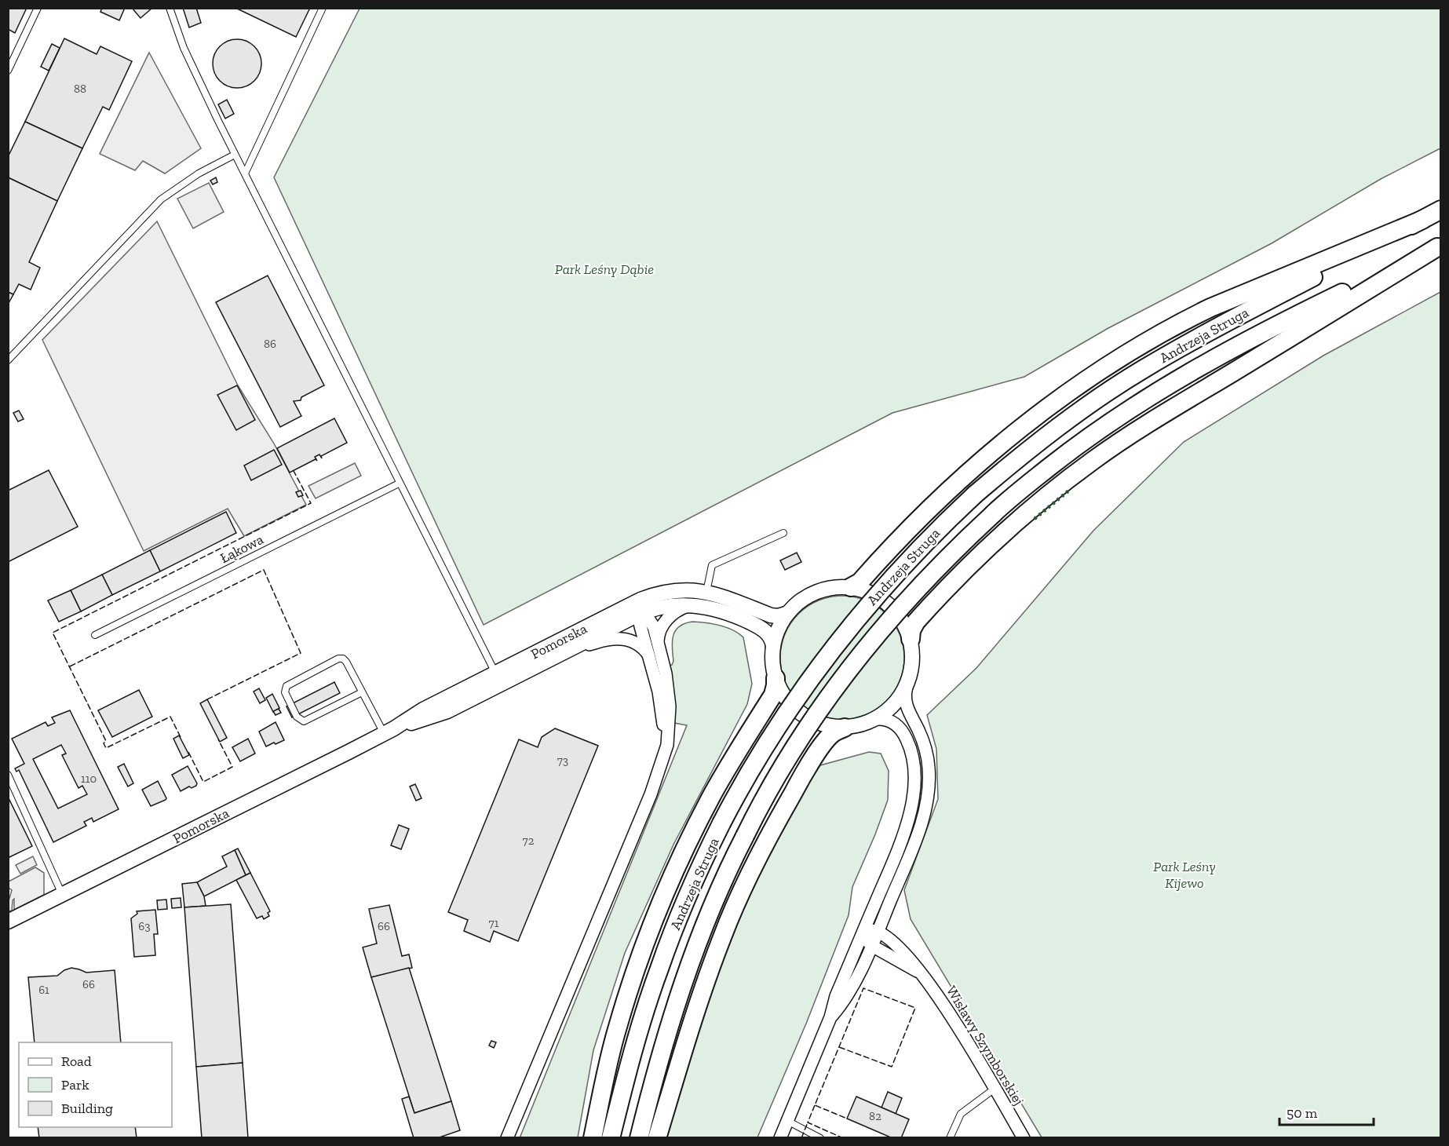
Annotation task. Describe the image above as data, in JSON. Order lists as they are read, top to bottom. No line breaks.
{"streets":{"main road":["Andrzeja Struga"],"street":["Pomorska","Wisławy Szymborskiej"],"lane":["Łąkowa"]},"parks":["Park Leśny Dąbie","Park Leśny Kijewo"],"house_numbers":["88","86","73","110","72","71","63","66","66","61","82"],"legend":["Road","Park","Building"],"scale_bar":"50 m"}
